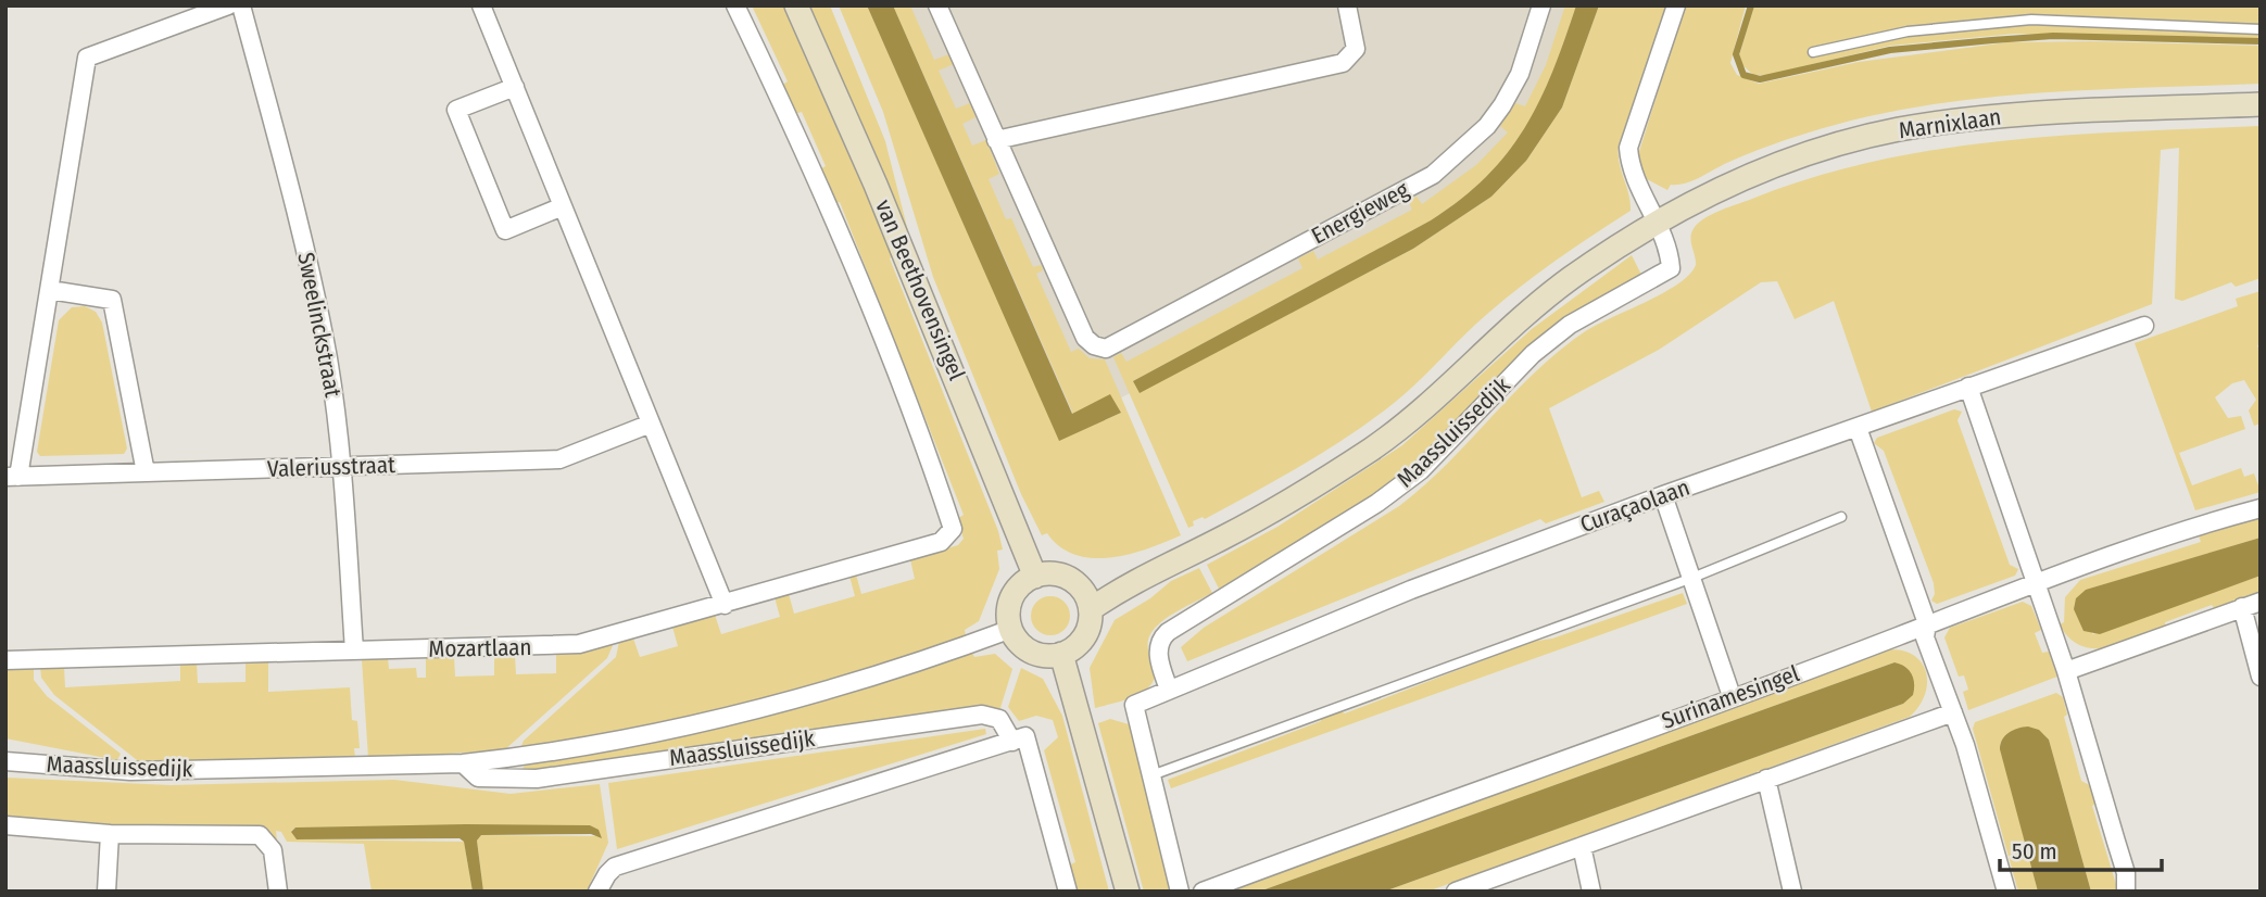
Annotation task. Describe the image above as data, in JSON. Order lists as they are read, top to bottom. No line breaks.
{"streets":{"street":["Marnixlaan","Energieweg","van Beethovensingel","Sweelinckstraat","Maassluissedijk","Valeriusstraat","Curaçaolaan","Mozartlaan","Surinamesingel"]},"crossings":[["Marnixlaan","Maassluissedijk"],["van Beethovensingel","Maassluissedijk"],["Sweelinckstraat","Valeriusstraat"],["Sweelinckstraat","Mozartlaan"],["Maassluissedijk","Curaçaolaan"]],"scale_bar":"50 m"}
